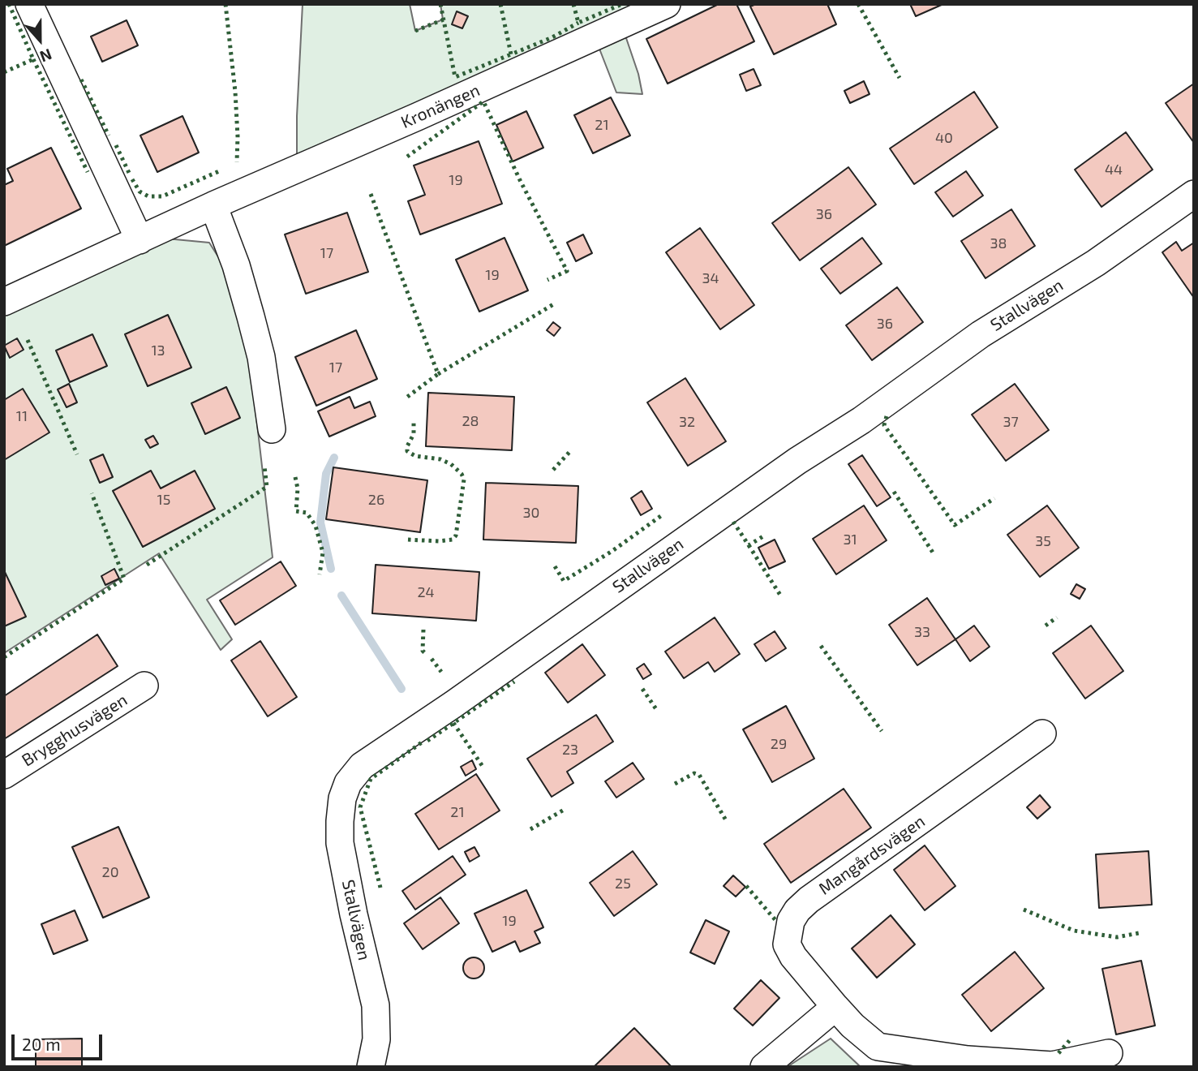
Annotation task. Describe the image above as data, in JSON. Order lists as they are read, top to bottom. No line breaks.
{"streets":{"street":["Kronängen","Stallvägen","Brygghusvägen","Mangårdsvägen"]},"house_numbers":["21","40","44","19","36","38","17","19","34","36","13","17","11","28","32","37","15","26","30","31","35","24","33","29","23","21","20","25","19"],"scale_bar":"20 m","north":"bottom"}
